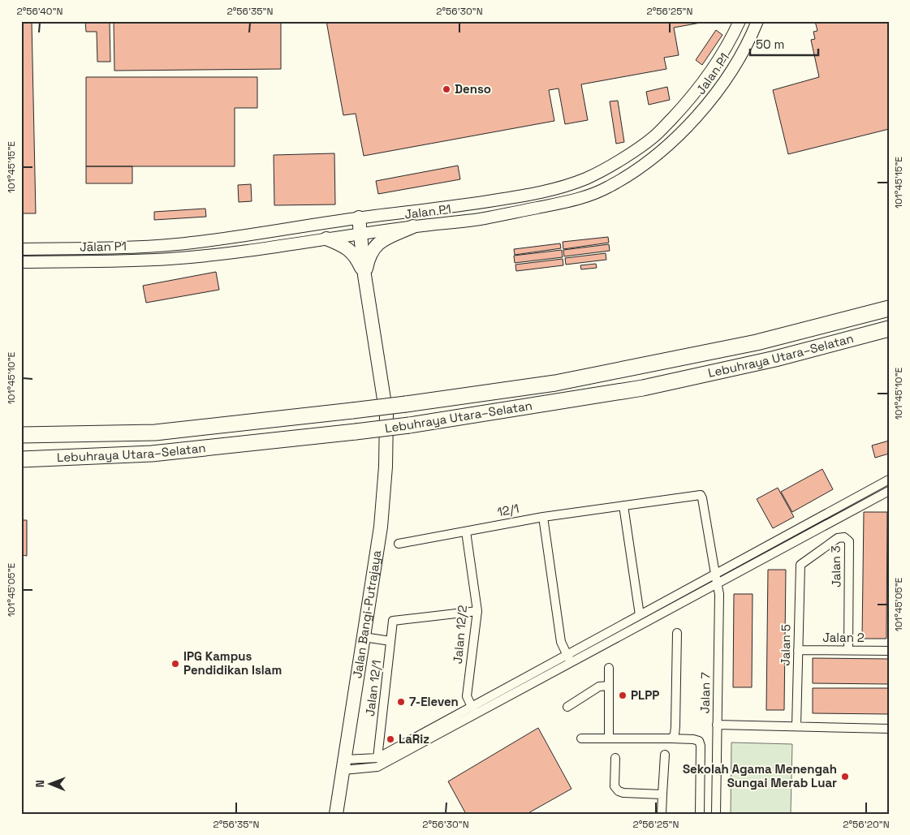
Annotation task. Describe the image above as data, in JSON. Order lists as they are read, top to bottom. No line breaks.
{"streets":{"highway":["Lebuhraya Utara–Selatan"],"main road":["Jalan P1","Jalan Bangi-Putrajaya"],"street":["12/1","Jalan 3","Jalan 12/2","Jalan 2","Jalan 5","Jalan 12/1","Jalan 7"]},"crossings":[["12/1","Jalan 12/2"],["12/1","Jalan 7"],["Jalan 3","Jalan 2"],["Jalan 3","Jalan 5"],["Jalan 12/2","Jalan 12/1"],["Jalan 2","Jalan 5"]],"places":["Denso","IPG Kampus Pendidikan Islam","PLPP","7-Eleven","LaRiz","Sekolah Agama Menengah Sungai Merab Luar"],"scale_bar":"50 m","north":"left","coordinates":["2°56'40\"N","2°56'35\"N","2°56'30\"N","2°56'25\"N","101°45'15\"E","101°45'10\"E","101°45'05\"E","2°56'20\"N"]}
